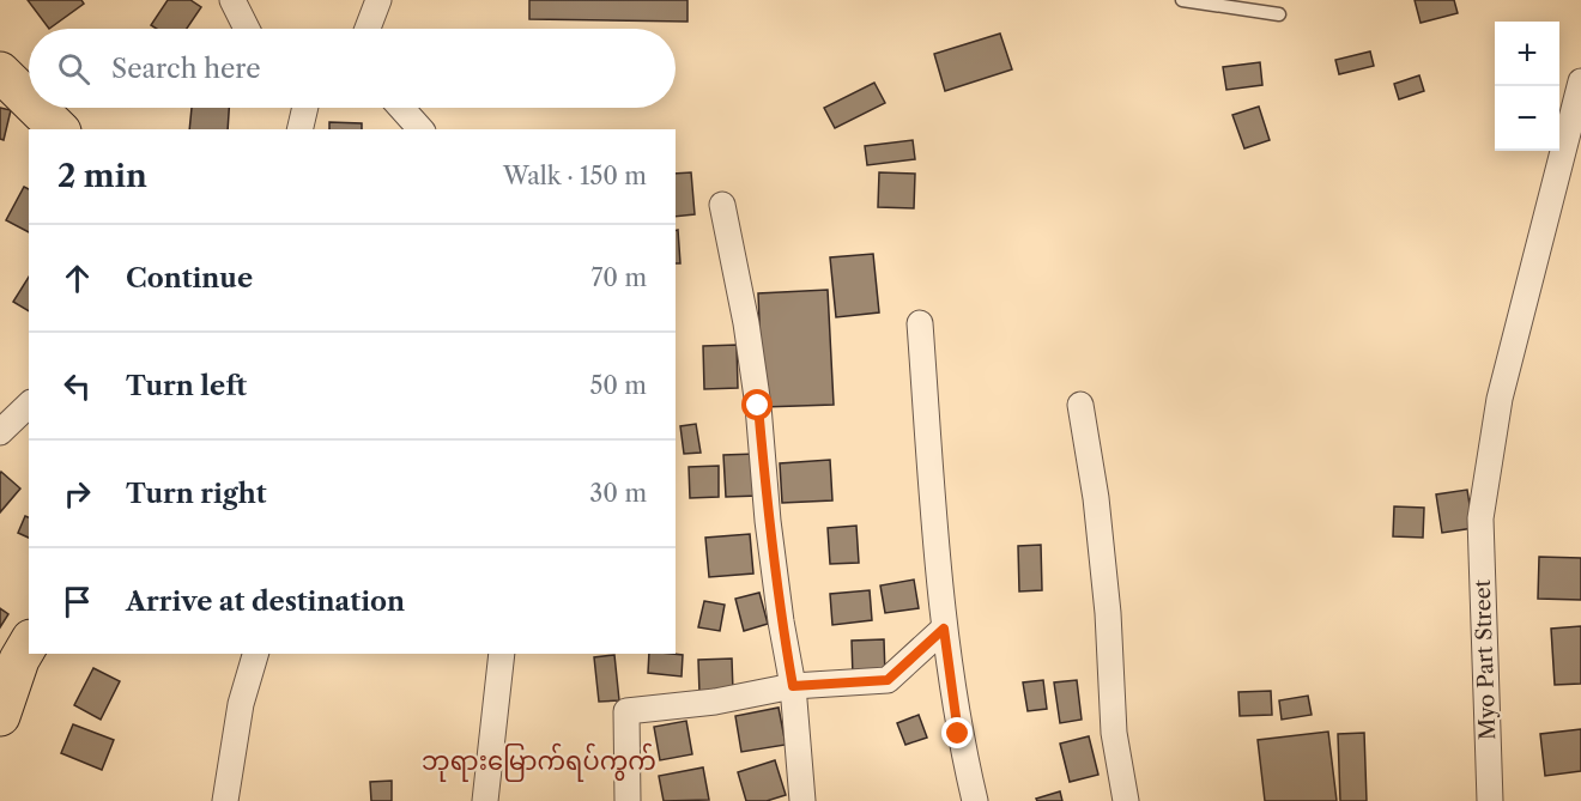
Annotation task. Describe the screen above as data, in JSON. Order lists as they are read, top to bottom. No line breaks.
{"streets":{"street":["Myo Part Street"]},"districts":["ဘုရားမြောက်ရပ်ကွက်"],"page":{"map_buttons":["+","−"],"search":"Search here","heading":["2 min","Walk · 150 m"],"list":[["Continue","70 m"],["Turn left","50 m"],["Turn right","30 m"],"Arrive at destination"]}}
